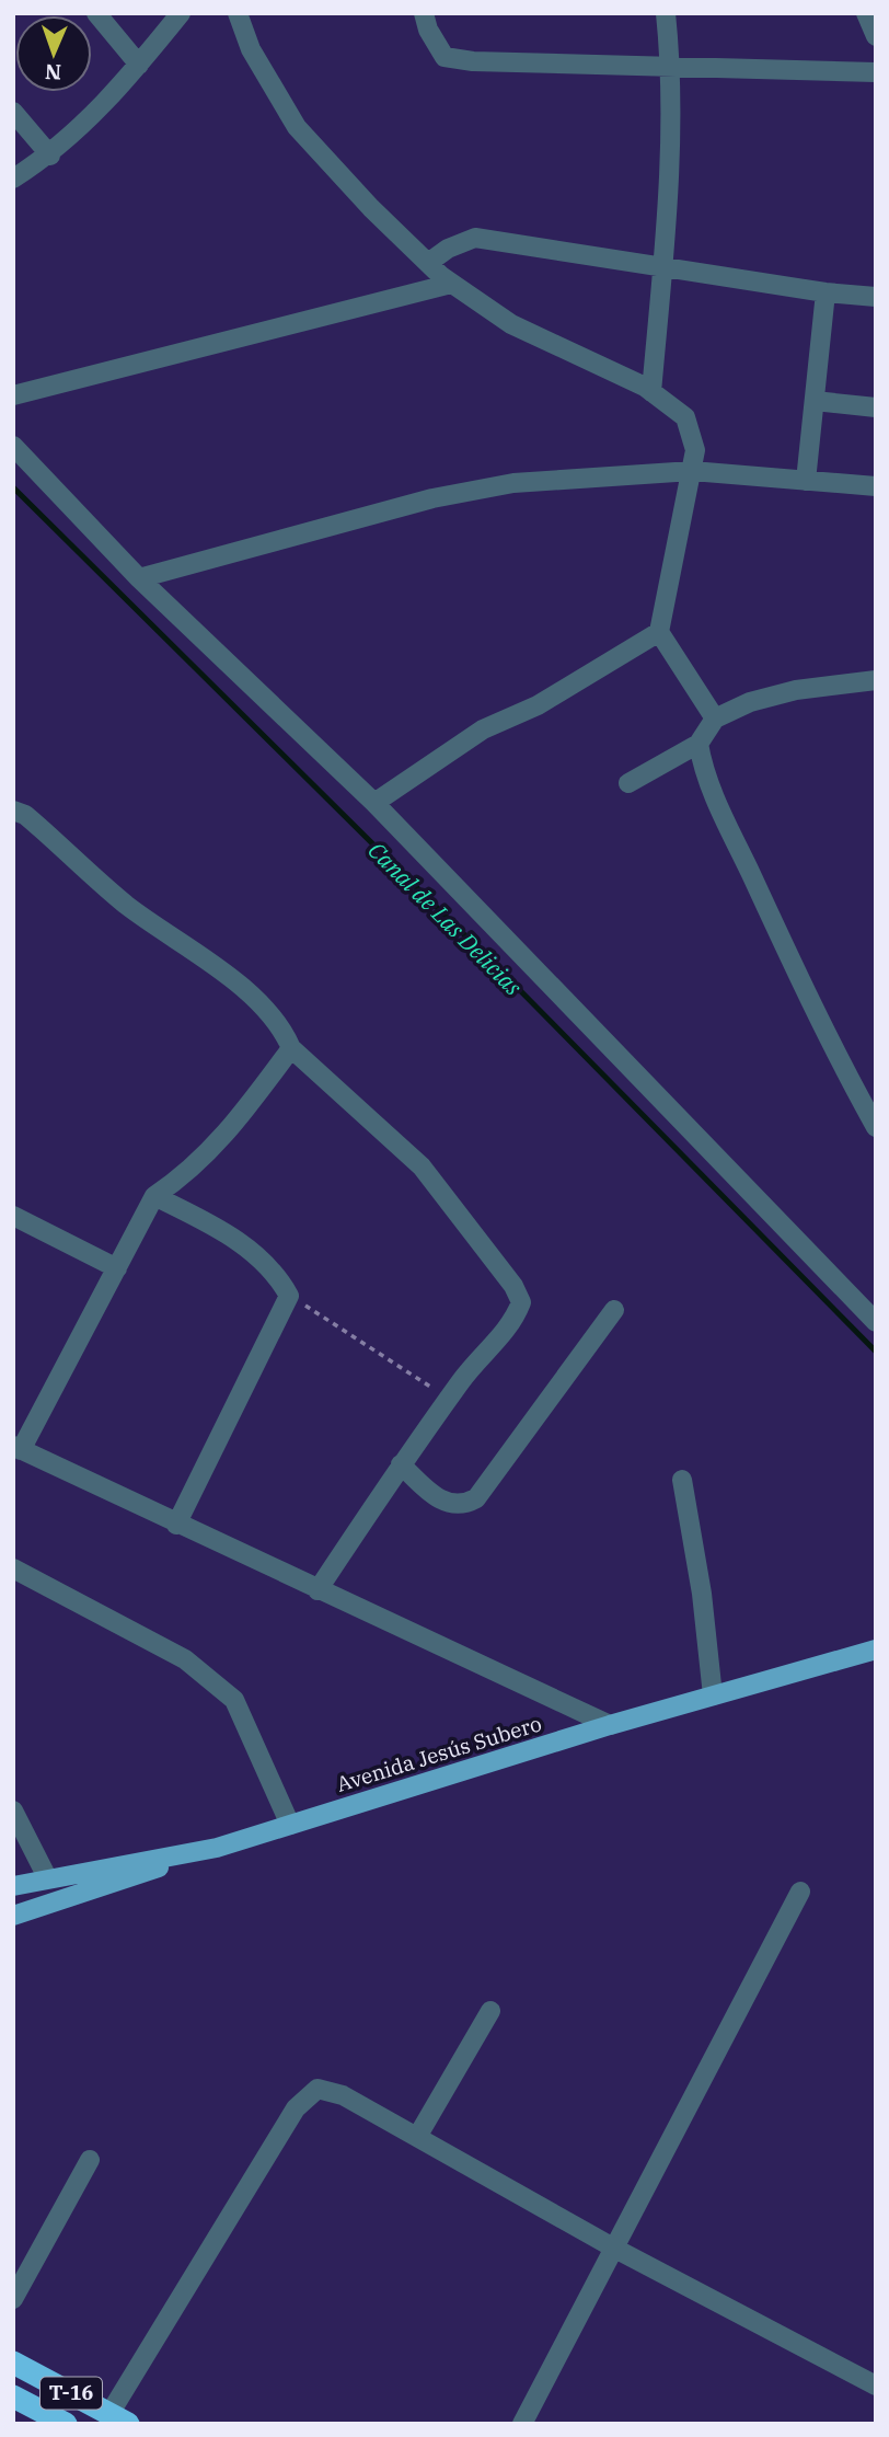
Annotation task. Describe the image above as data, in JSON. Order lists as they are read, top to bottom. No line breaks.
{"streets":{"highway":["T-16"],"main road":["Avenida Jesús Subero"]},"water":["Canal de Las Delicias"],"north":"bottom"}
